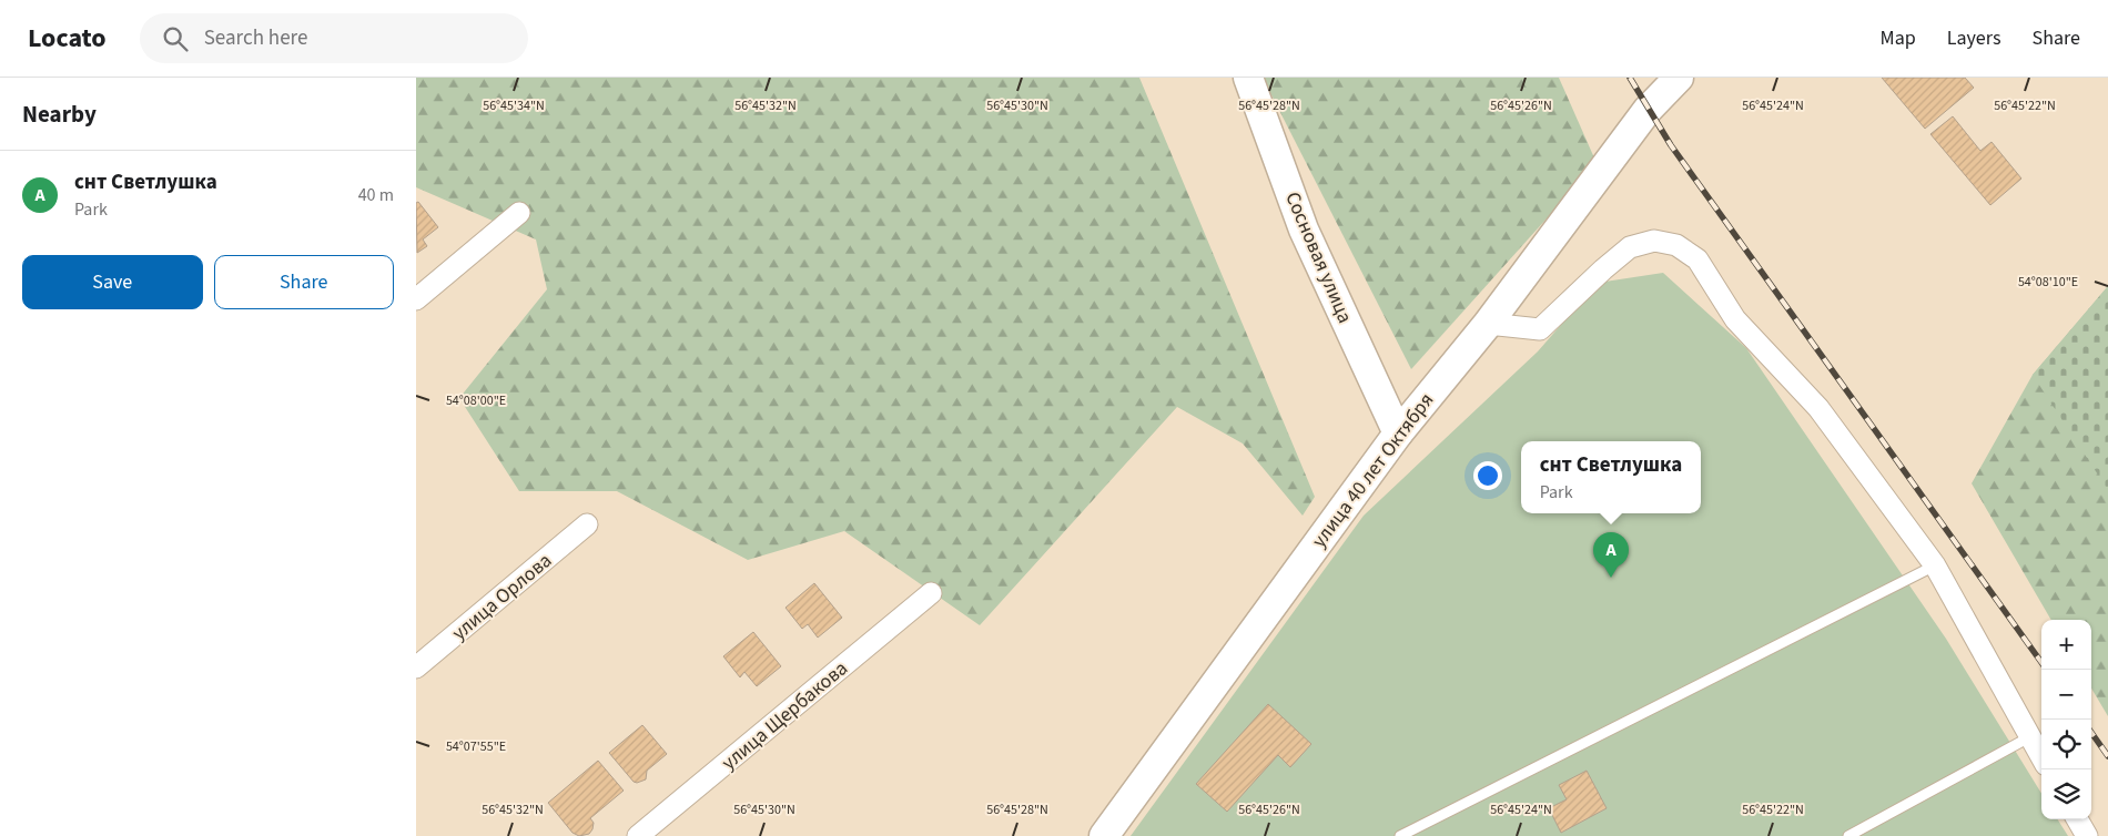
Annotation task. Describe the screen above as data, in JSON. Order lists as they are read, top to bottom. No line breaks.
{"streets":{"main road":["Сосновая улица","улица 40 лет Октября"],"street":["улица Орлова","улица Щербакова"]},"crossings":[["Сосновая улица","улица 40 лет Октября"]],"page":{"header":"Locato","search":"Search here","nav":["Map","Layers","Share"],"heading":"Nearby","list":[{"mark":"A","name":"снт Светлушка","note":"Park","value":"40 m"}],"buttons":["Save","Share"],"popup":["снт Светлушка","Park"],"pins":"A","map_buttons":["+","−"]},"coordinates":["56°45'34\"N","56°45'32\"N","56°45'30\"N","56°45'28\"N","56°45'26\"N","56°45'24\"N","56°45'22\"N","54°08'10\"E","54°08'00\"E","54°07'55\"E"]}
